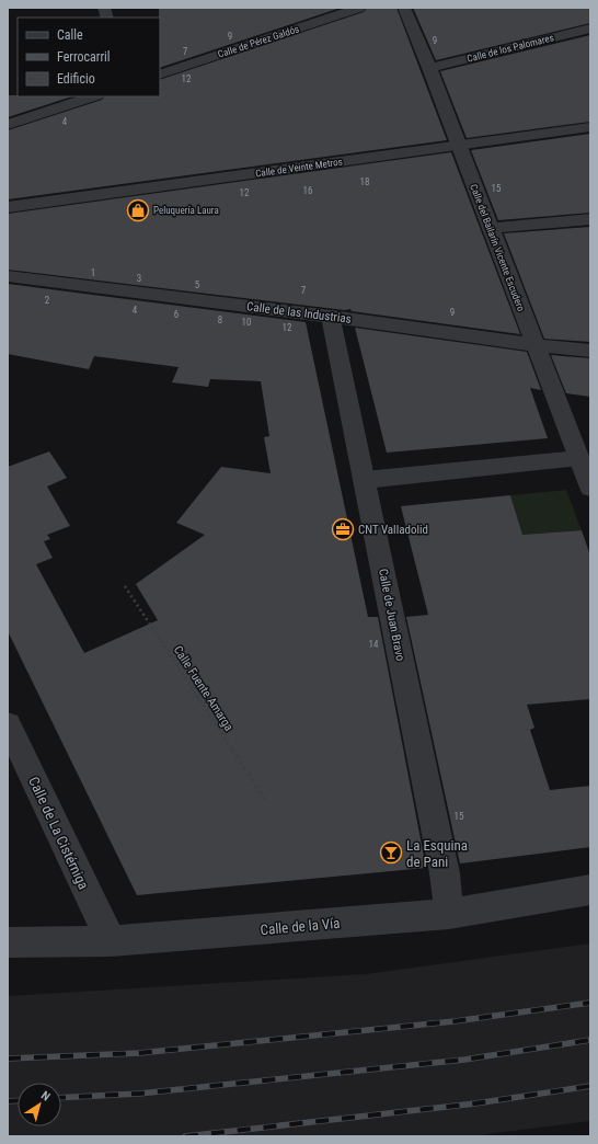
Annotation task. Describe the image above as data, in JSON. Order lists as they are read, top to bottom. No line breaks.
{"streets":{"street":["Calle de Pérez Galdós","Calle de los Palomares","Calle de Veinte Metros","Calle del Bailarín Vicente Escudero","Calle de las Industrias","Calle de Juan Bravo","Calle de La Cistérniga","Calle de la Vía"],"path":["Calle Fuente Amarga"]},"crossings":[["Calle de los Palomares","Calle del Bailarín Vicente Escudero"],["Calle de Veinte Metros","Calle del Bailarín Vicente Escudero"],["Calle del Bailarín Vicente Escudero","Calle de las Industrias"],["Calle de las Industrias","Calle de Juan Bravo"],["Calle de Juan Bravo","Calle de la Vía"],["Calle de La Cistérniga","Calle de la Vía"]],"places":{"shop":["Peluquería Laura"],"office":["CNT Valladolid"],"bar":["La Esquina de Pani"]},"house_numbers":["9","9","7","12","4","18","15","16","12","1","3","5","7","2","4","9","6","8","10","12","14","15"],"legend":["Calle","Ferrocarril","Edificio"],"north":"top right"}
